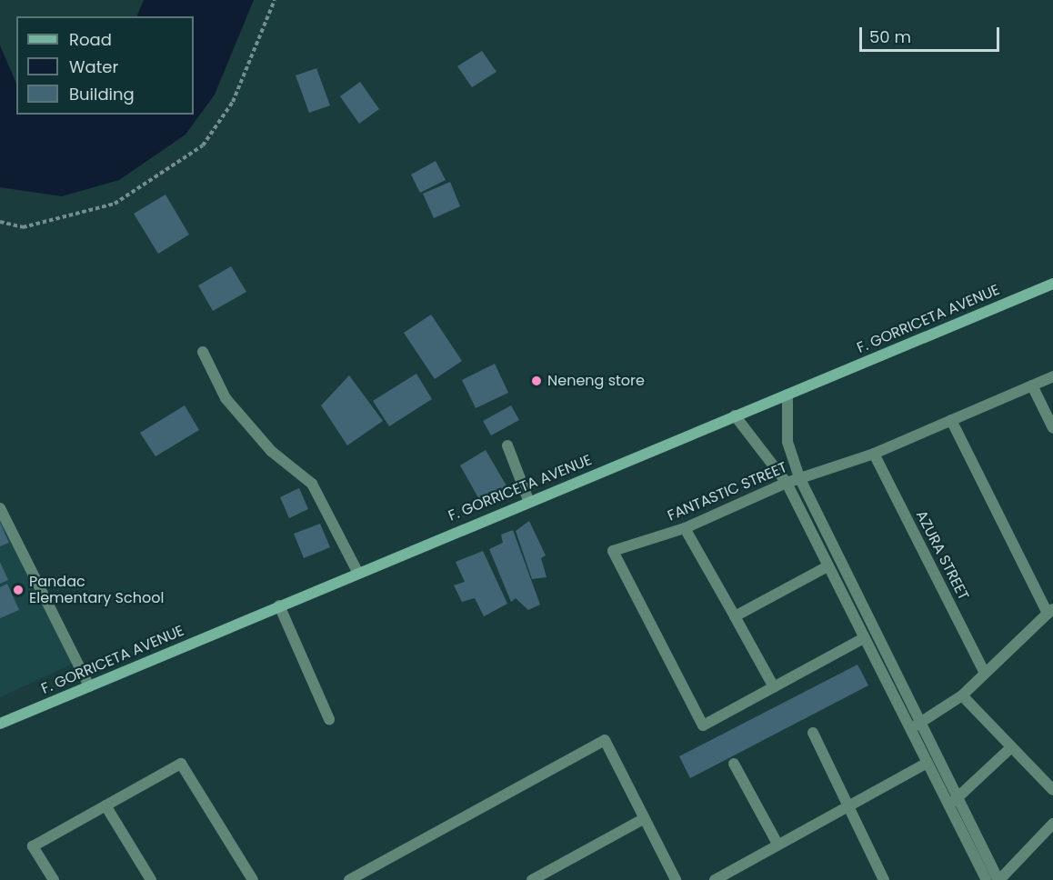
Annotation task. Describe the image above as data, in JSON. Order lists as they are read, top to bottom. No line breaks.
{"streets":{"main road":["F. GORRICETA AVENUE"],"street":["FANTASTIC STREET","AZURA STREET"]},"crossings":[["FANTASTIC STREET","AZURA STREET"]],"places":["Neneng store","Pandac Elementary School"],"legend":["Road","Water","Building"],"scale_bar":"50 m"}
